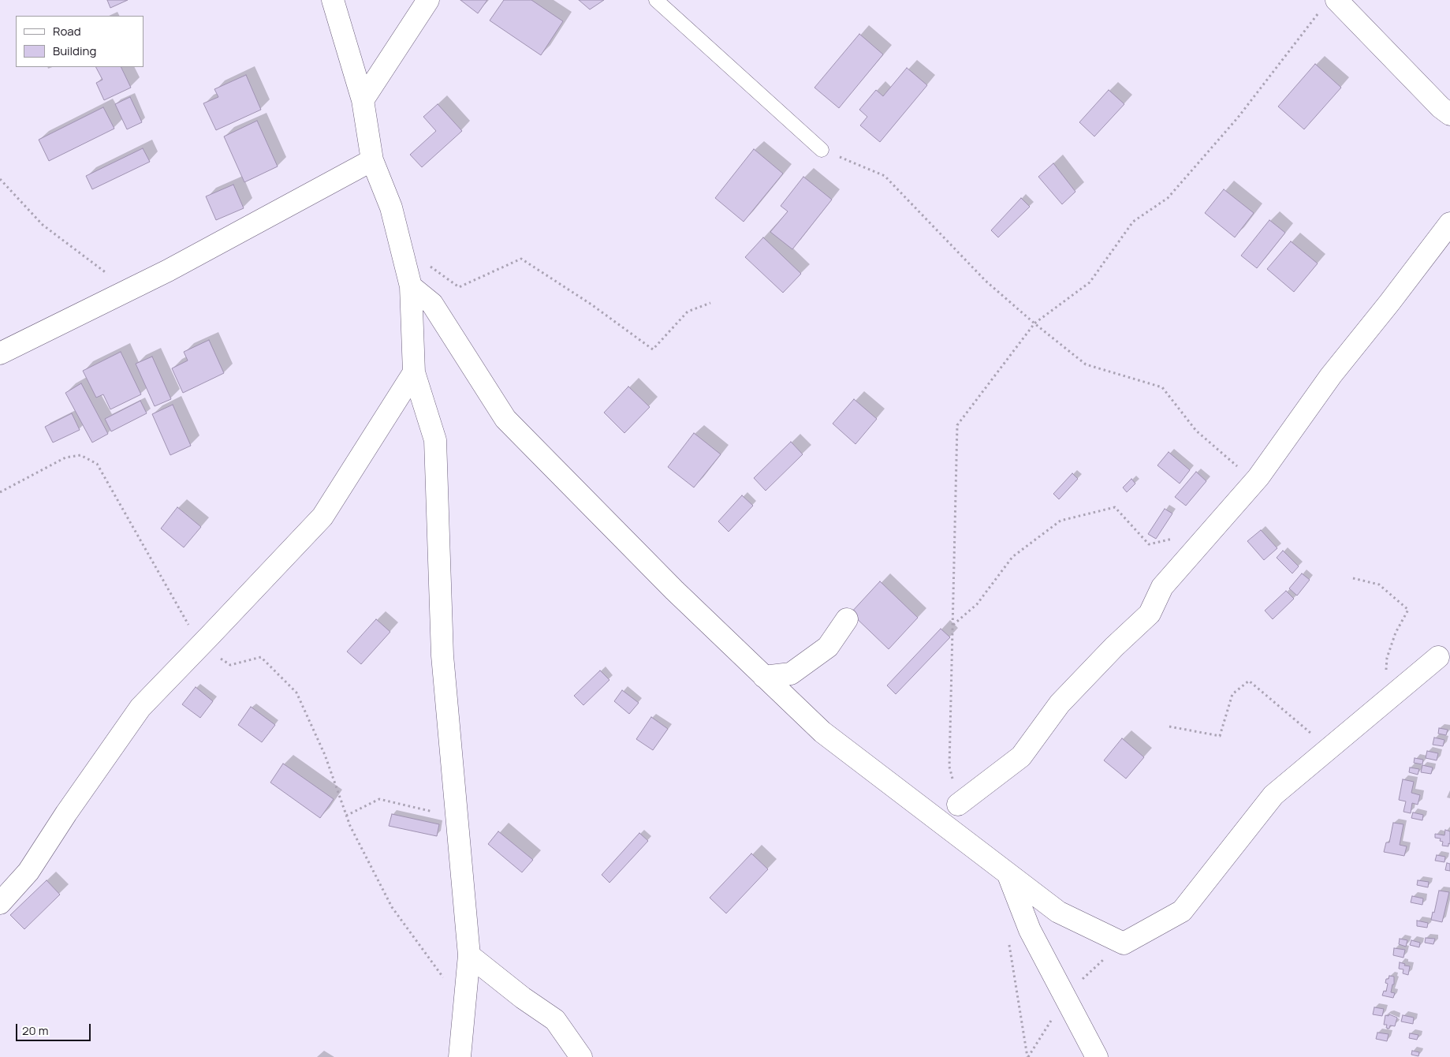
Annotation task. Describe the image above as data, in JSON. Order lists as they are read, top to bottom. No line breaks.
{"legend":["Road","Building"],"scale_bar":"20 m"}
